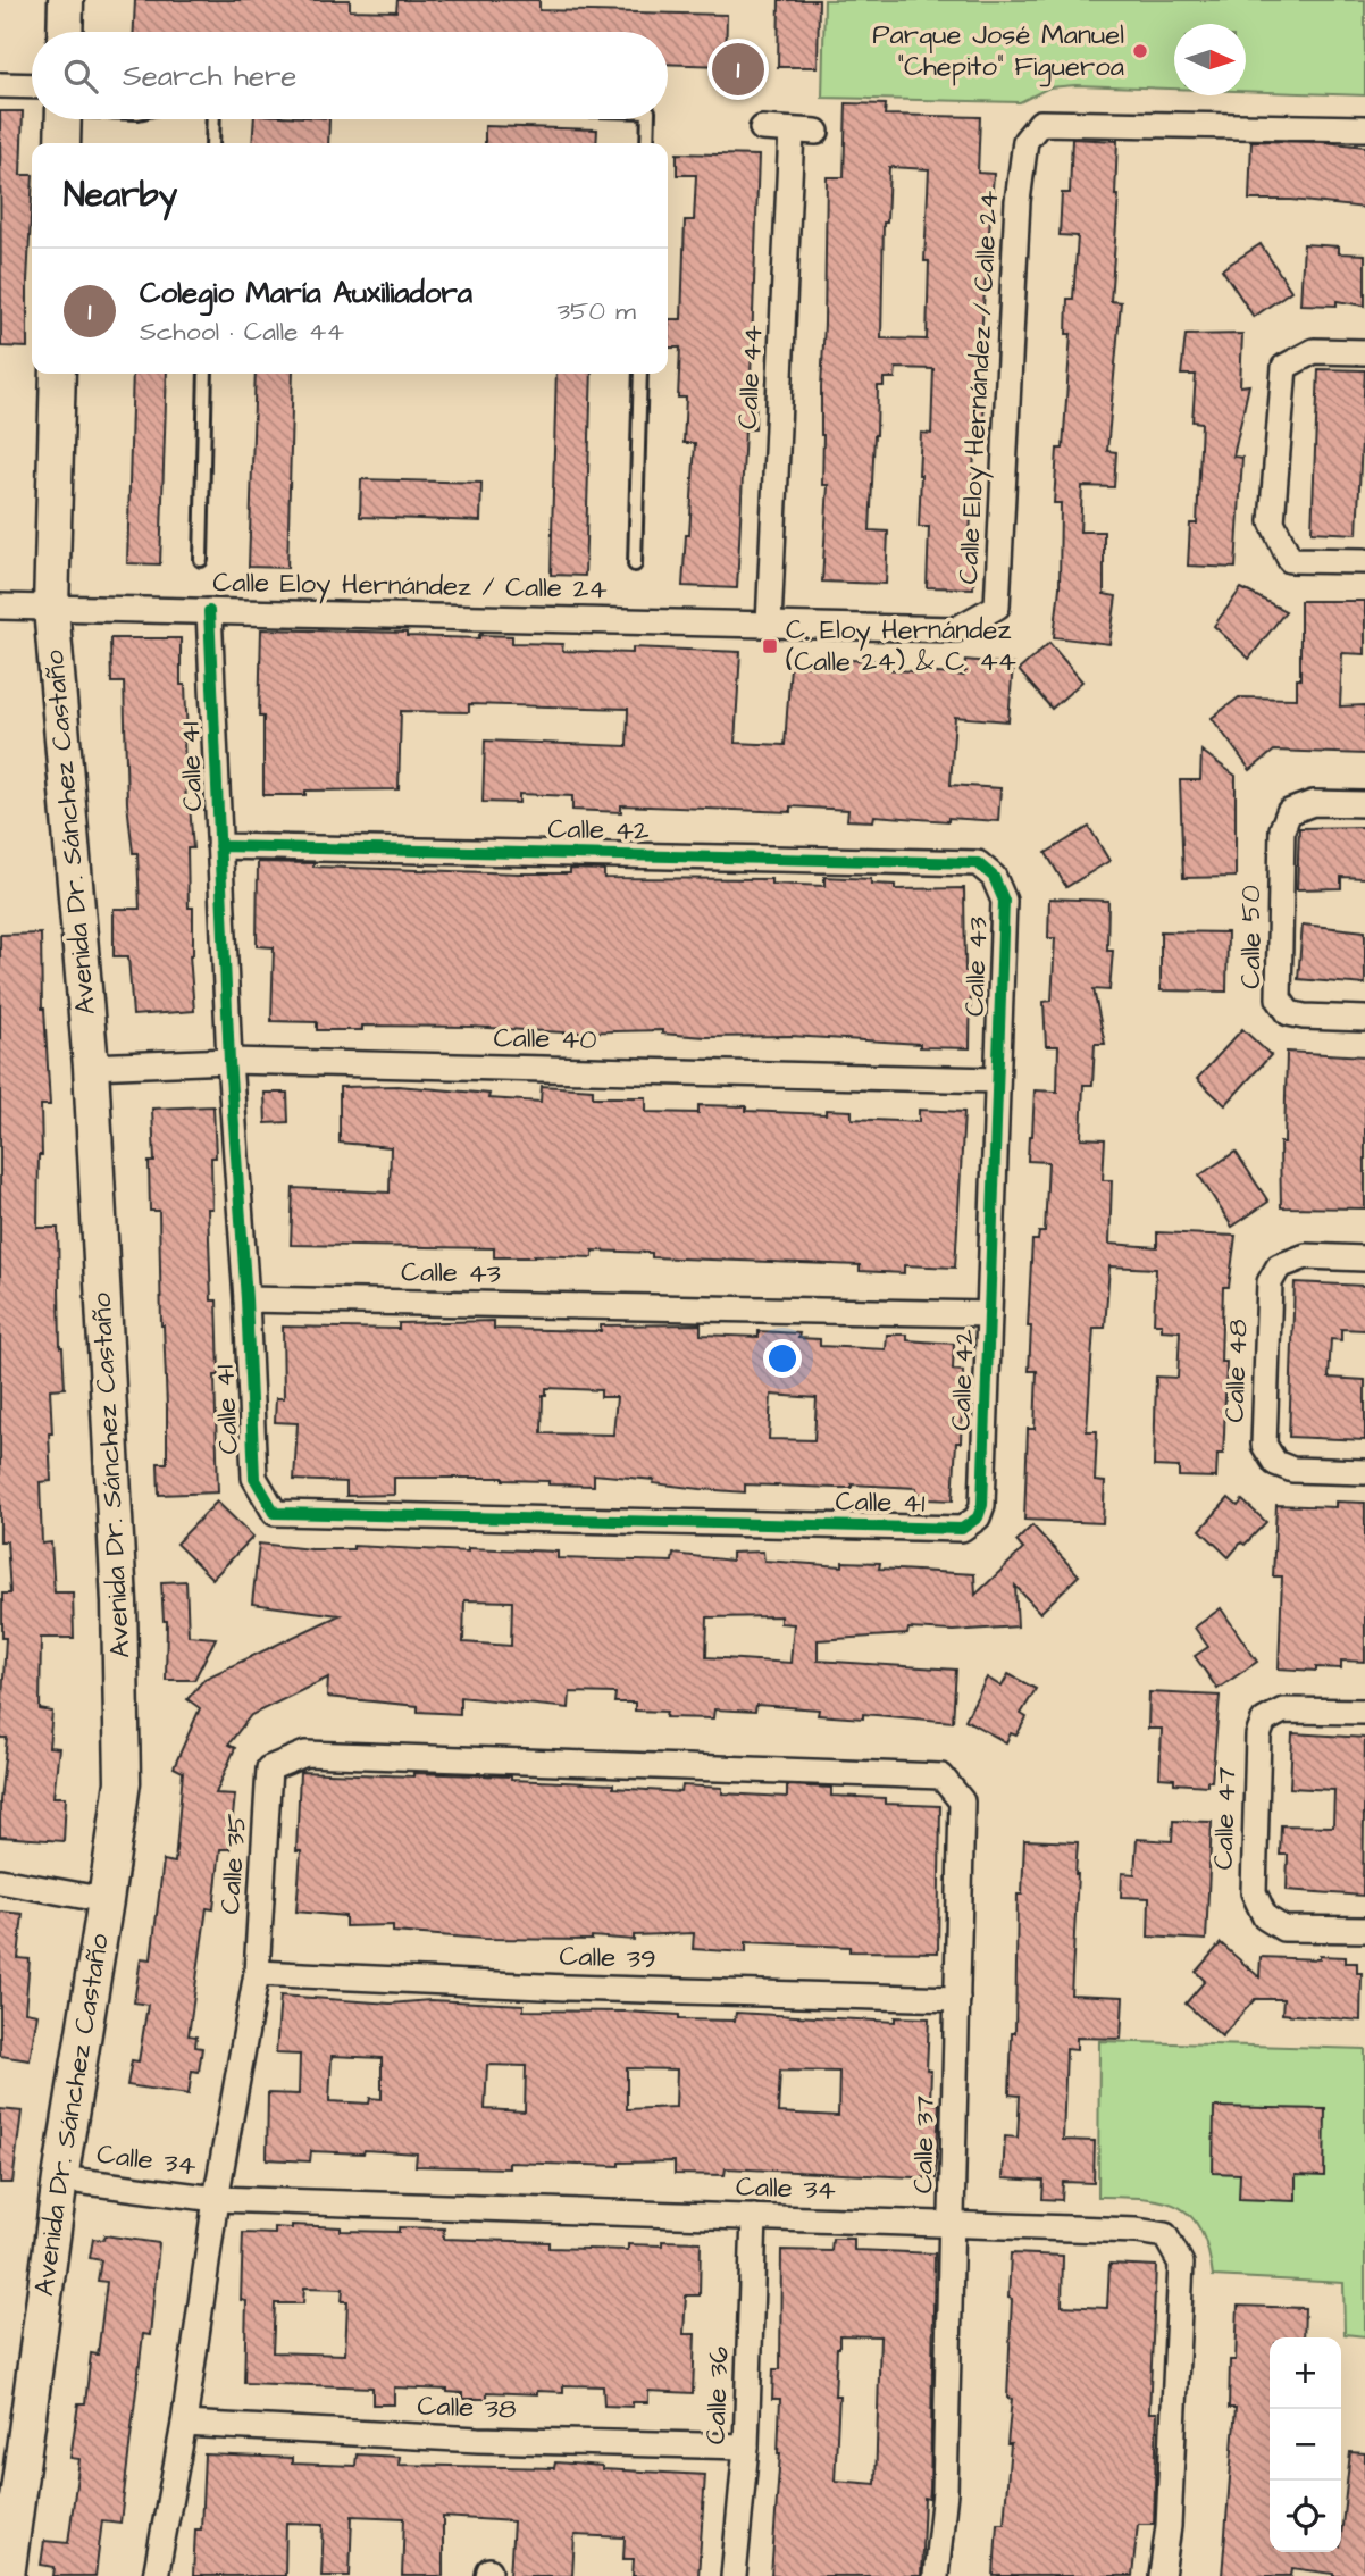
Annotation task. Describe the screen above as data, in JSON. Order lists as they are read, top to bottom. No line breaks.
{"streets":{"street":["Calle 44","Calle Eloy Hernández / Calle 24","Calle 41","Calle 42","Avenida Dr. Sánchez Castaño","Calle 50","Calle 43","Calle 40","Calle 48","Calle 47","Calle 35","Calle 39","Calle 37","Calle 34","Calle 36","Calle 38"]},"crossings":[["Calle 44","Calle Eloy Hernández / Calle 24"],["Calle Eloy Hernández / Calle 24","Calle 41"],["Calle Eloy Hernández / Calle 24","Avenida Dr. Sánchez Castaño"],["Calle 41","Calle 42"],["Calle 41","Calle 43"],["Calle 41","Calle 40"],["Calle 42","Calle 43"],["Calle 42","Calle 40"],["Avenida Dr. Sánchez Castaño","Calle 40"],["Avenida Dr. Sánchez Castaño","Calle 34"],["Calle 43","Calle 40"],["Calle 35","Calle 39"],["Calle 35","Calle 37"],["Calle 35","Calle 34"],["Calle 35","Calle 38"],["Calle 39","Calle 37"],["Calle 37","Calle 34"],["Calle 34","Calle 36"],["Calle 36","Calle 38"]],"places":{"other":["Parque José Manuel \"Chepito\" Figueroa"],"transit":["C. Eloy Hernández (Calle 24) & C. 44"]},"north":"right","page":{"search":"Search here","pins":"1","heading":"Nearby","list":[{"mark":"1","name":"Colegio María Auxiliadora","note":"School · Calle 44","value":"350 m"}],"map_buttons":["+","−"]}}
